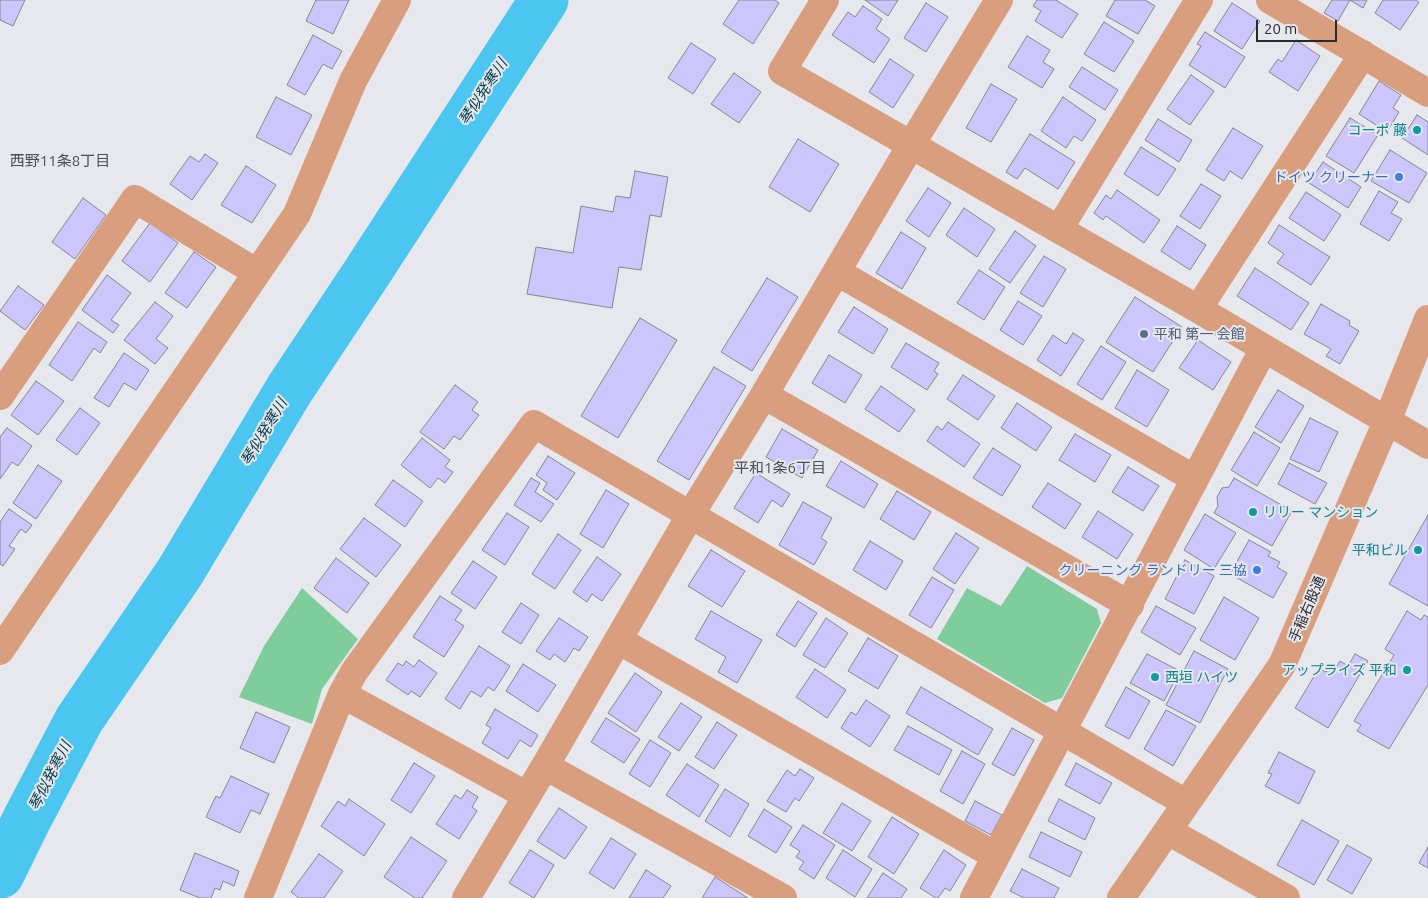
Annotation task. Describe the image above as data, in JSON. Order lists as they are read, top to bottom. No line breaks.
{"streets":{"street":["手稲右股通"]},"districts":["西野11条8丁目","平和1条6丁目"],"water":["琴似発寒川"],"places":["コーポ 藤","ドイツ クリーナー","平和 第一 会館","リリー マンション","平和ビル","クリーニング ランドリー 三協","アップライズ 平和","西垣 ハイツ"],"scale_bar":"20 m"}
